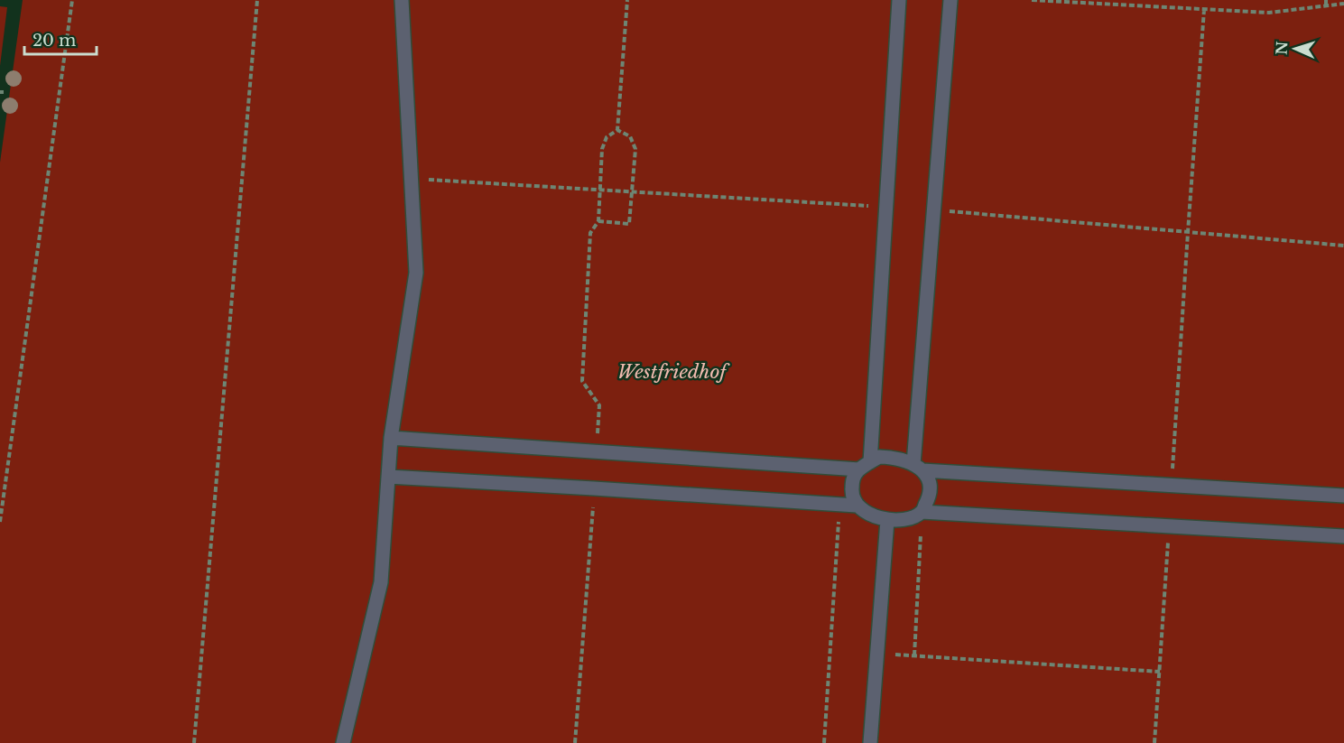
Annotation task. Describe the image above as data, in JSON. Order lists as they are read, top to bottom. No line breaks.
{"parks":["Westfriedhof"],"scale_bar":"20 m","north":"left"}
